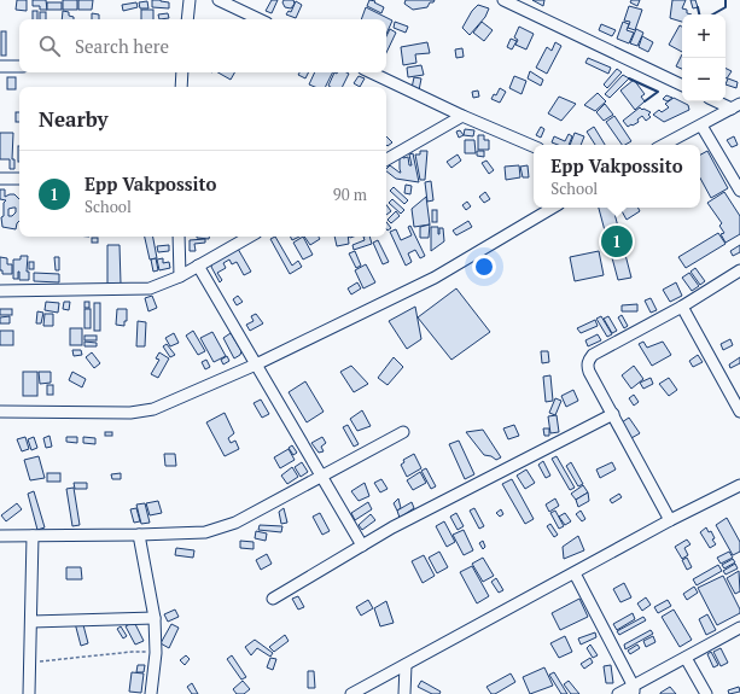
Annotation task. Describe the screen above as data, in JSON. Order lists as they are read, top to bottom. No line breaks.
{"page":{"map_buttons":["+","−"],"search":"Search here","heading":"Nearby","popup":["Epp Vakpossito","School"],"list":[{"mark":"1","name":"Epp Vakpossito","note":"School","value":"90 m"}],"pins":"1"}}
